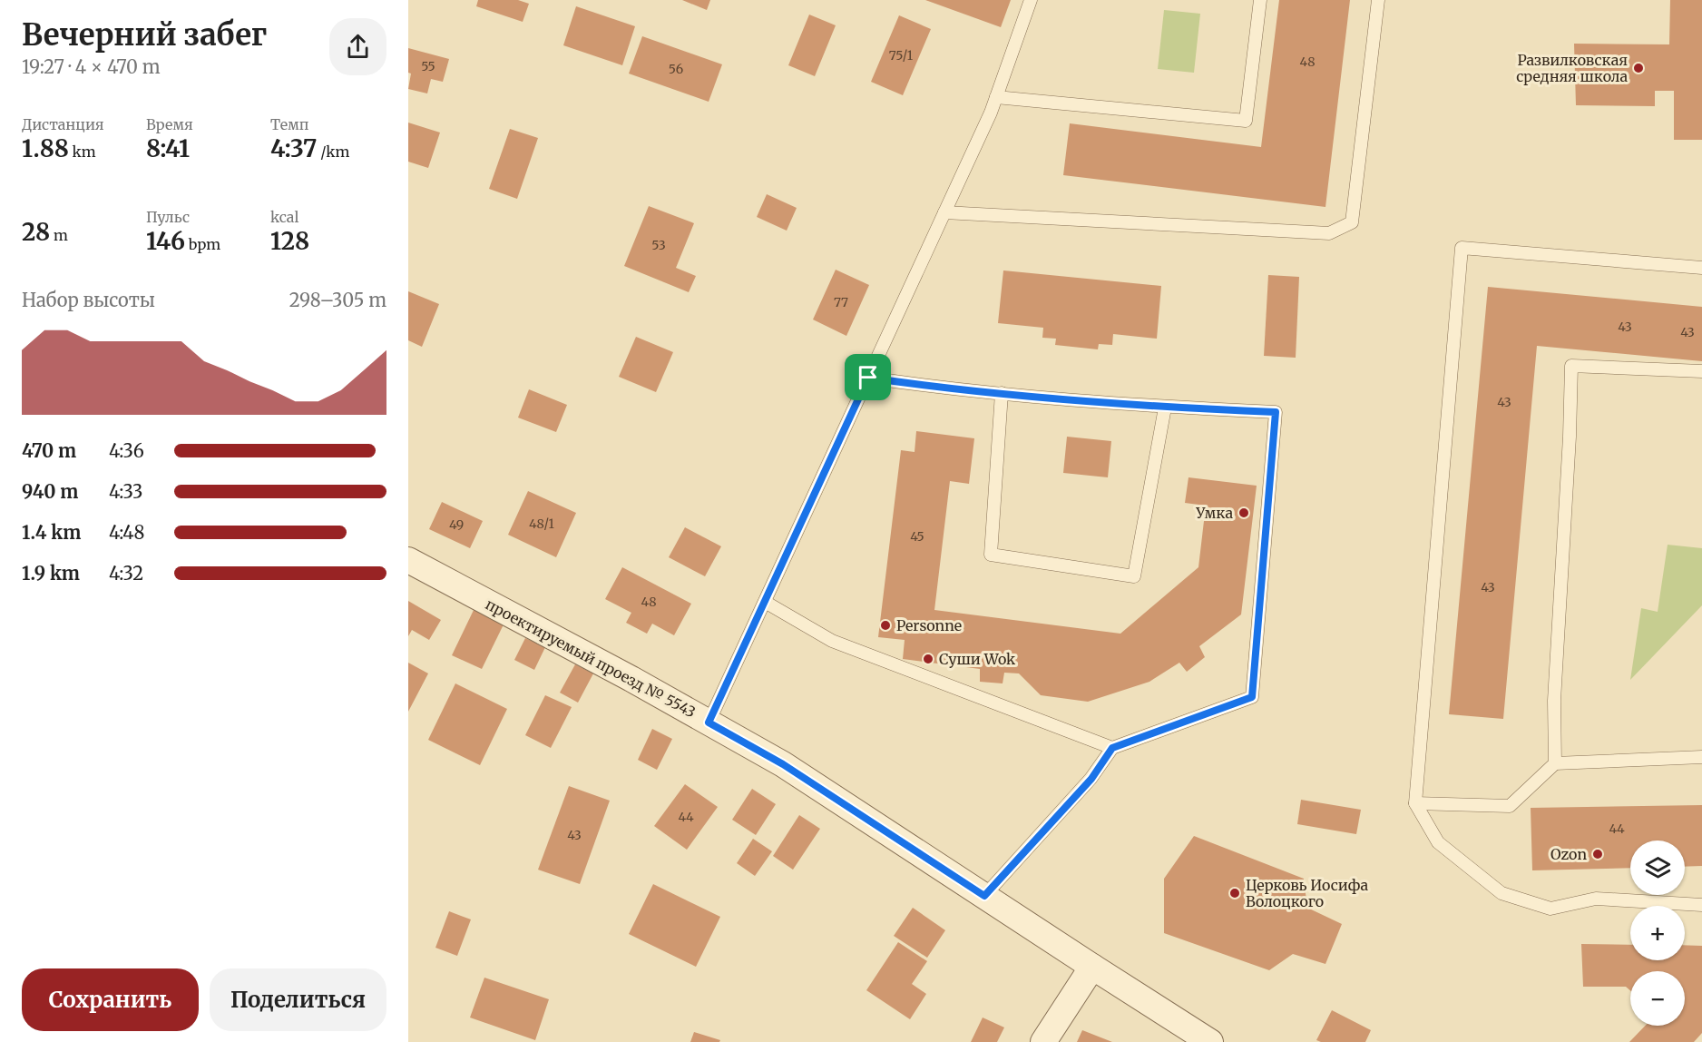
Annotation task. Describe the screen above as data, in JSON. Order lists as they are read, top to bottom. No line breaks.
{"streets":{"street":["проектируемый проезд № 5543"]},"places":["Развилковская средняя школа","Умка","Personne","Суши Wok","Ozon","Церковь Иосифа Волоцкого"],"house_numbers":["75/1","48","55","56","53","77","43","43","43","48/1","49","45","43","48","44","44","43"],"page":{"heading":["Вечерний забег","19:27 · 4 × 470 m"],"stats":[["Дистанция","1.88 km"],["Время","8:41"],["Темп","4:37 /km"],["28 m"],["Пульс","146 bpm"],["kcal","128"]],"chart":["Набор высоты","298–305 m"],"list":[{"name":"470 m","note":"4:36"},{"name":"940 m","note":"4:33"},{"name":"1.4 km","note":"4:48"},{"name":"1.9 km","note":"4:32"}],"map_buttons":["+","−"],"buttons":["Сохранить","Поделиться"]}}
